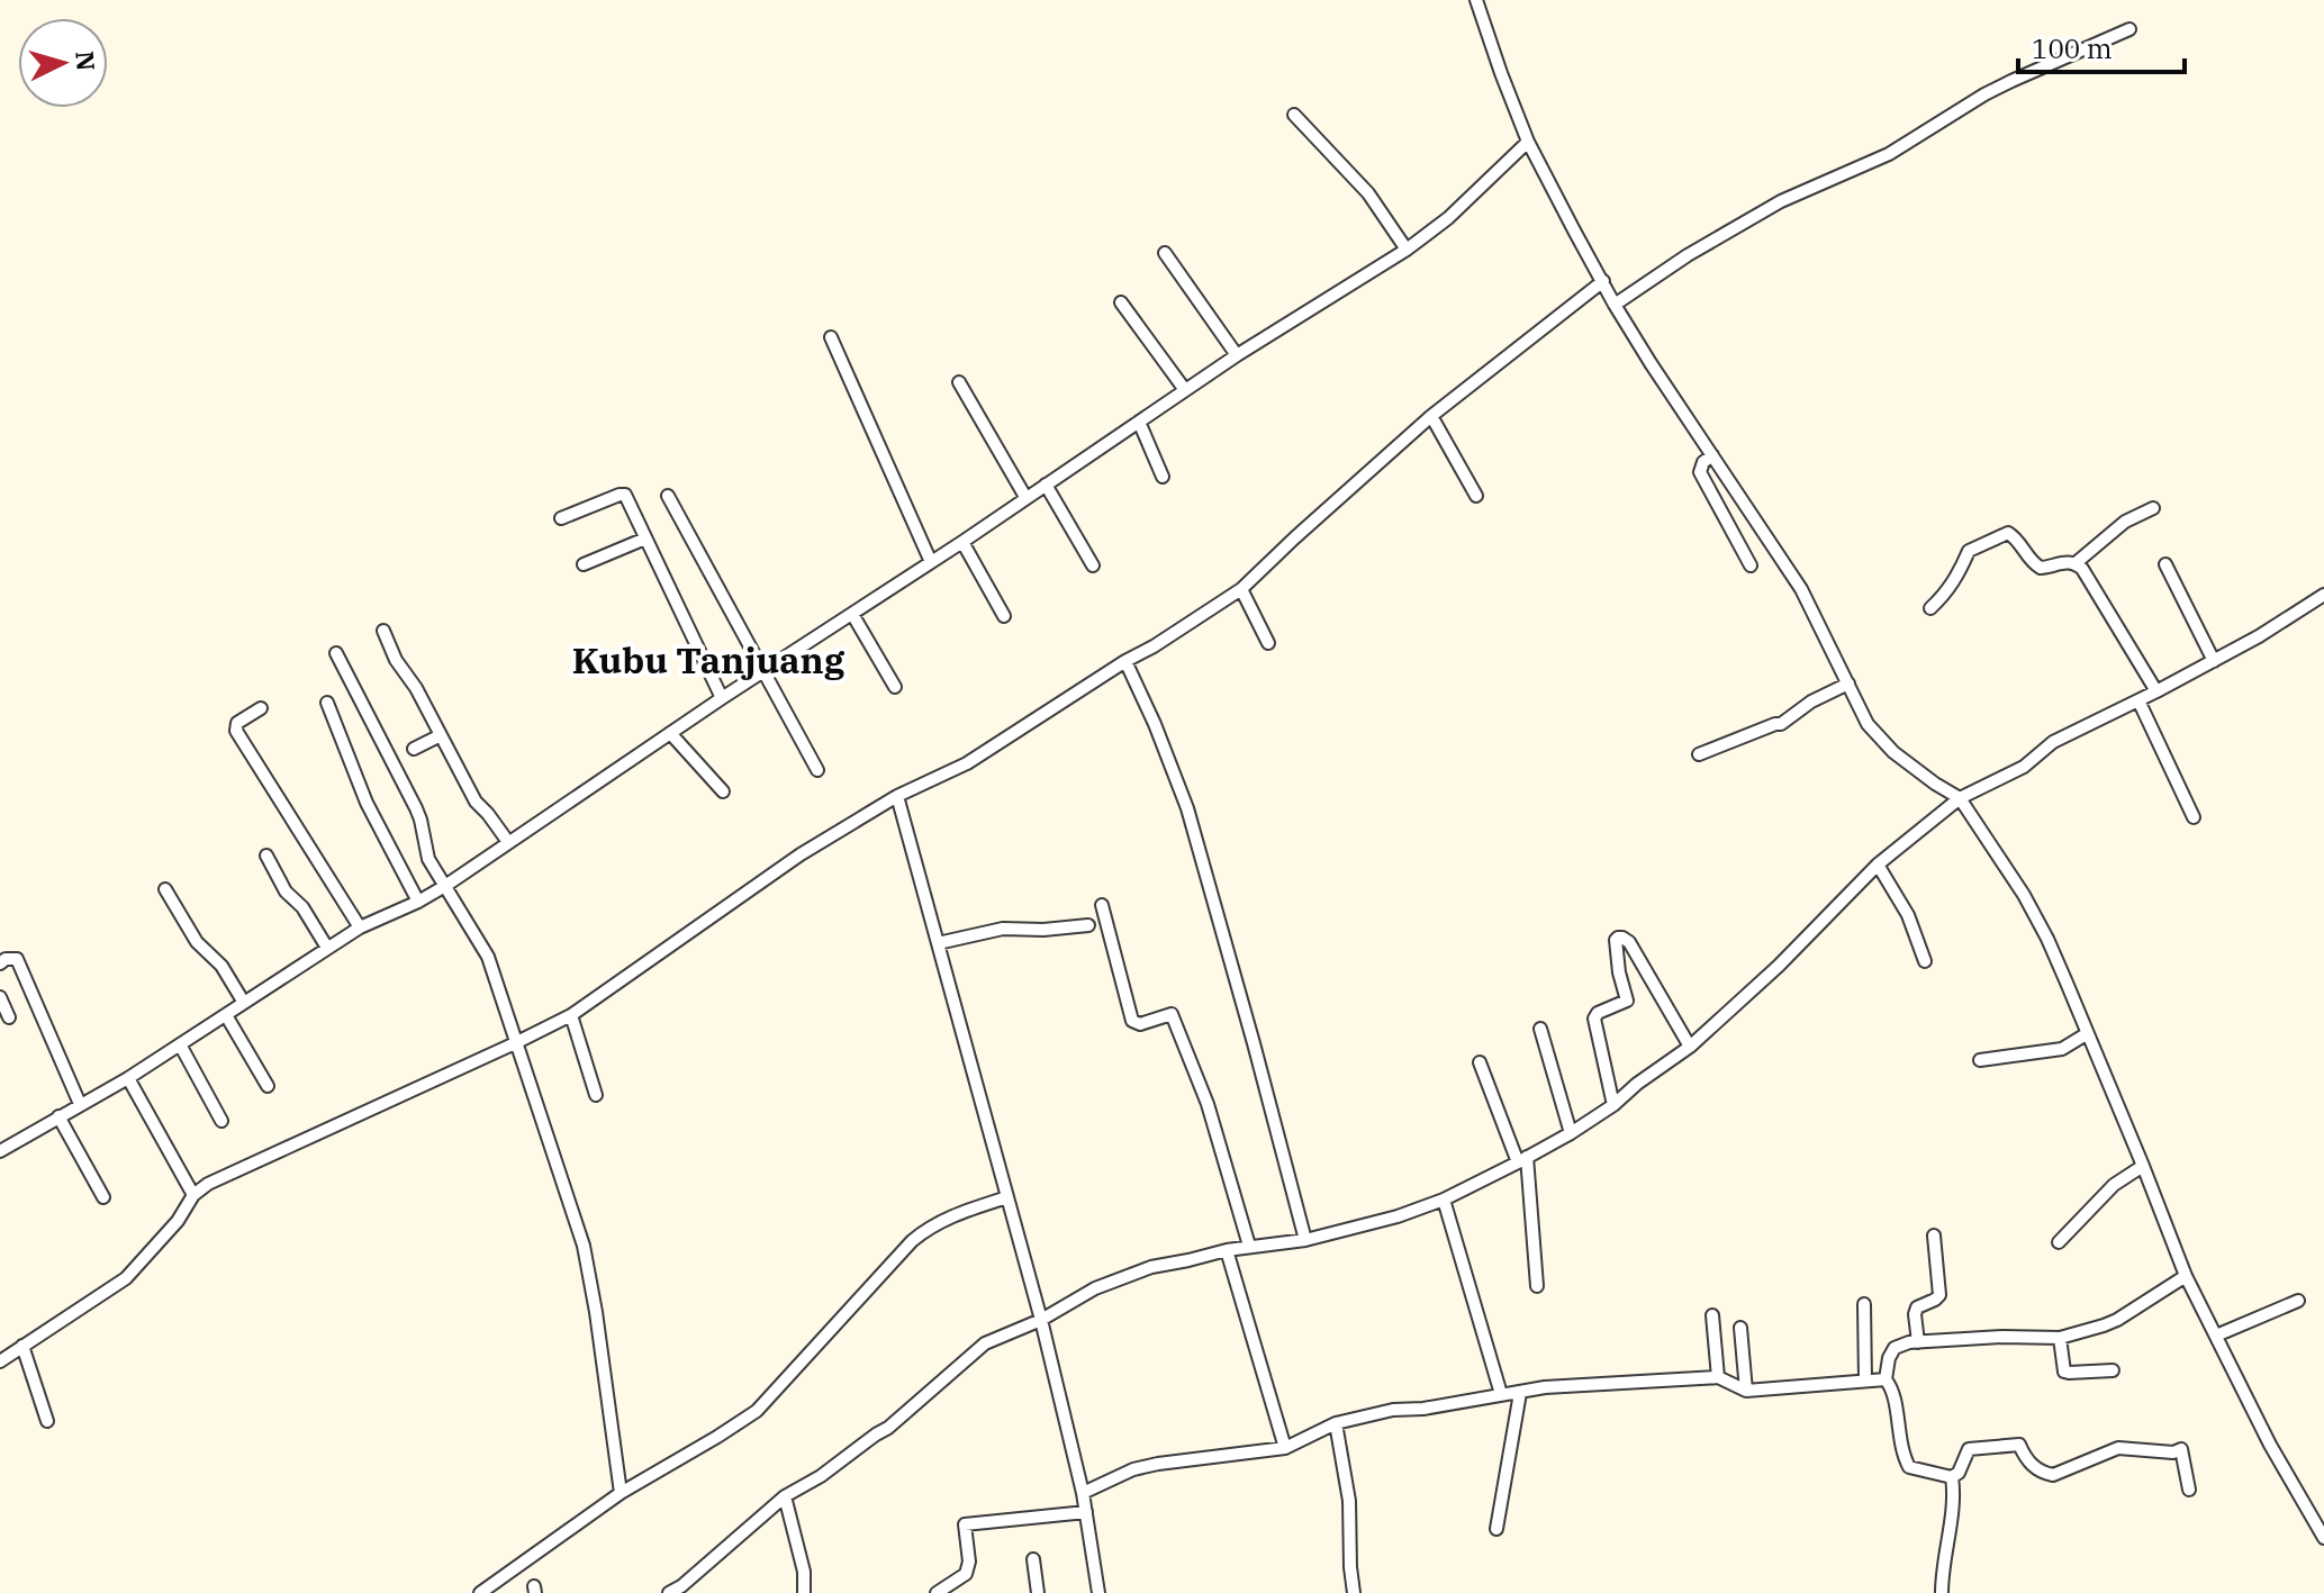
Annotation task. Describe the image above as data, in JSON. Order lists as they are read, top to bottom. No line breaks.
{"districts":["Kubu Tanjuang"],"scale_bar":"100 m","north":"right"}
